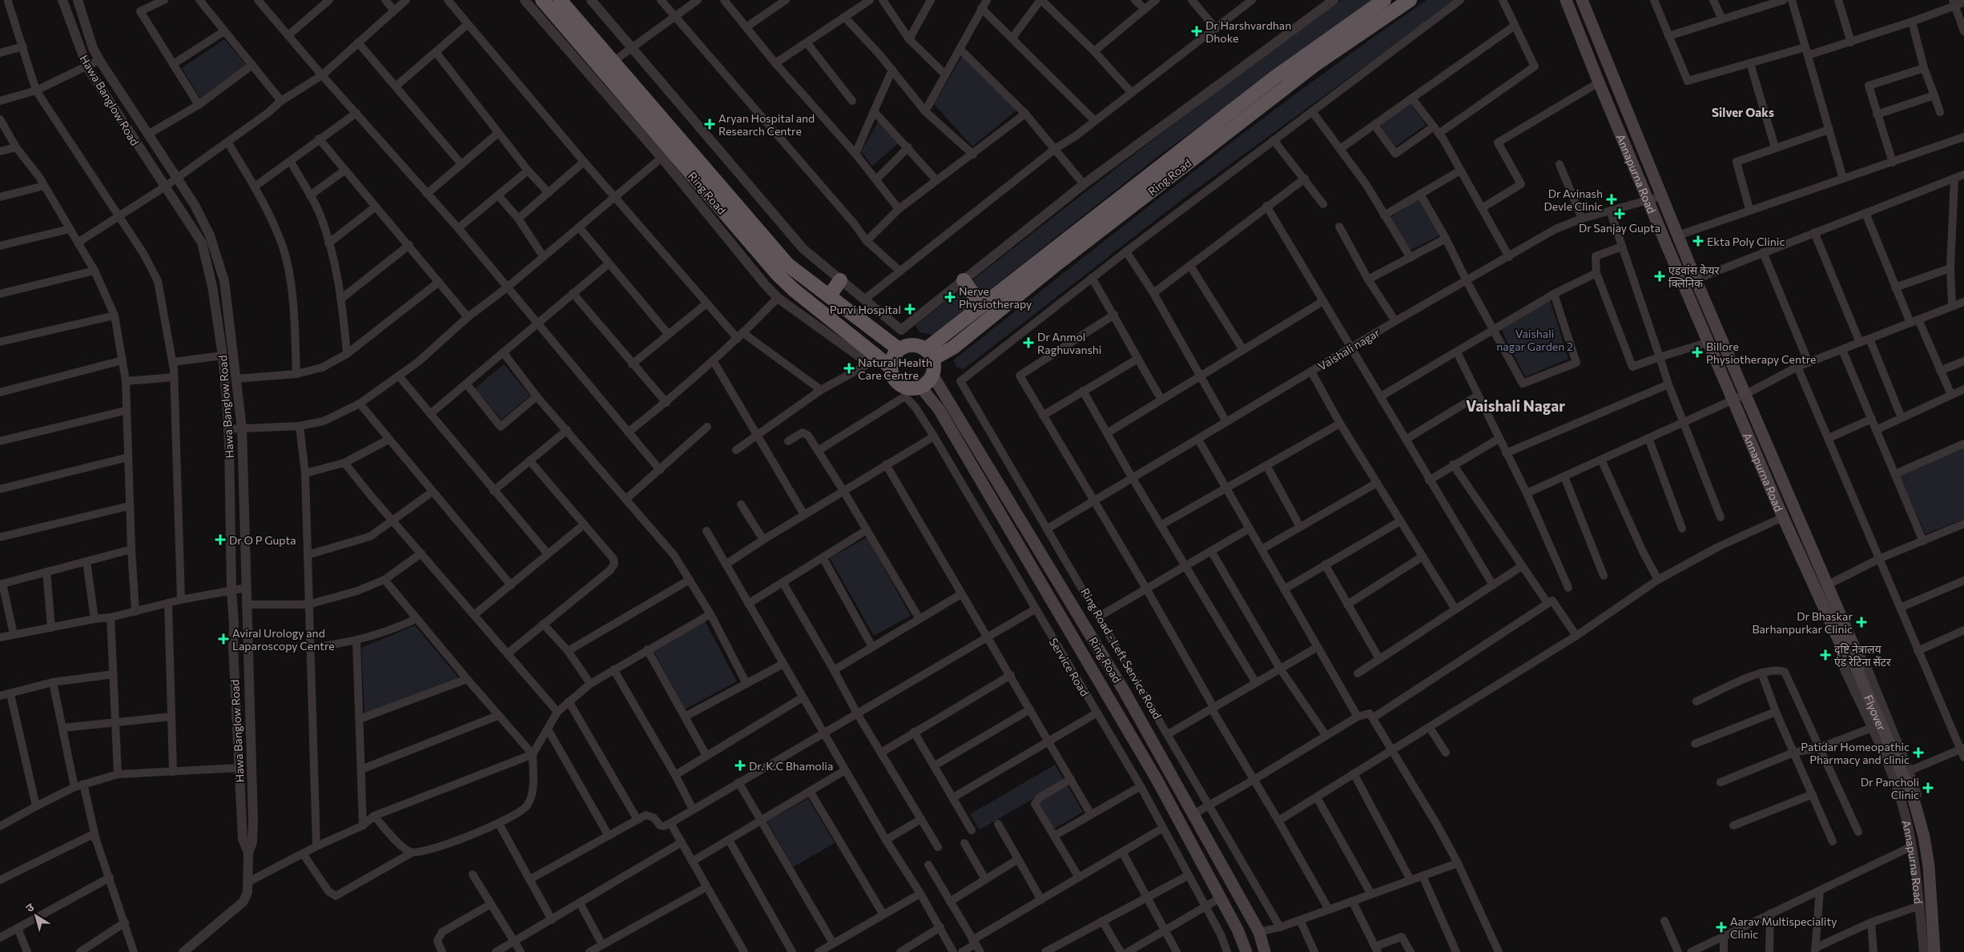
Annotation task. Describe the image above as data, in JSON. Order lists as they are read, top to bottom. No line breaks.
{"streets":{"highway":["Ring Road"],"main road":["Annapurna Road","Flyover"],"street":["Hawa Banglow Road","Vaishali nagar","Ring Road - Left Service Road","Service Road"]},"crossings":[["Annapurna Road","Vaishali nagar"],["Annapurna Road","Flyover"],["Ring Road","Service Road"],["Vaishali nagar","Ring Road - Left Service Road"]],"districts":["Silver Oaks","Vaishali Nagar"],"parks":["Vaishali nagar Garden 2"],"places":{"health":["Dr Harshvardhan Dhoke","Aryan Hospital and Research Centre","Dr Avinash Devle Clinic","Dr Sanjay Gupta","Ekta Poly Clinic","एडवांस केयर क्लिनिक","Nerve Physiotherapy","Purvi Hospital","Dr Anmol Raghuvanshi","Billore Physiotherapy Centre","Natural Health Care Centre","Dr O P Gupta","Dr Bhaskar Barhanpurkar Clinic","Aviral Urology and Laparoscopy Centre","दृष्टि नेत्रालय एंड रेटिना सेंटर","Patidar Homeopathic Pharmacy and clinic","Dr. K.C Bhamolia","Dr Pancholi Clinic","Aarav Multispeciality Clinic"]},"north":"top left"}
